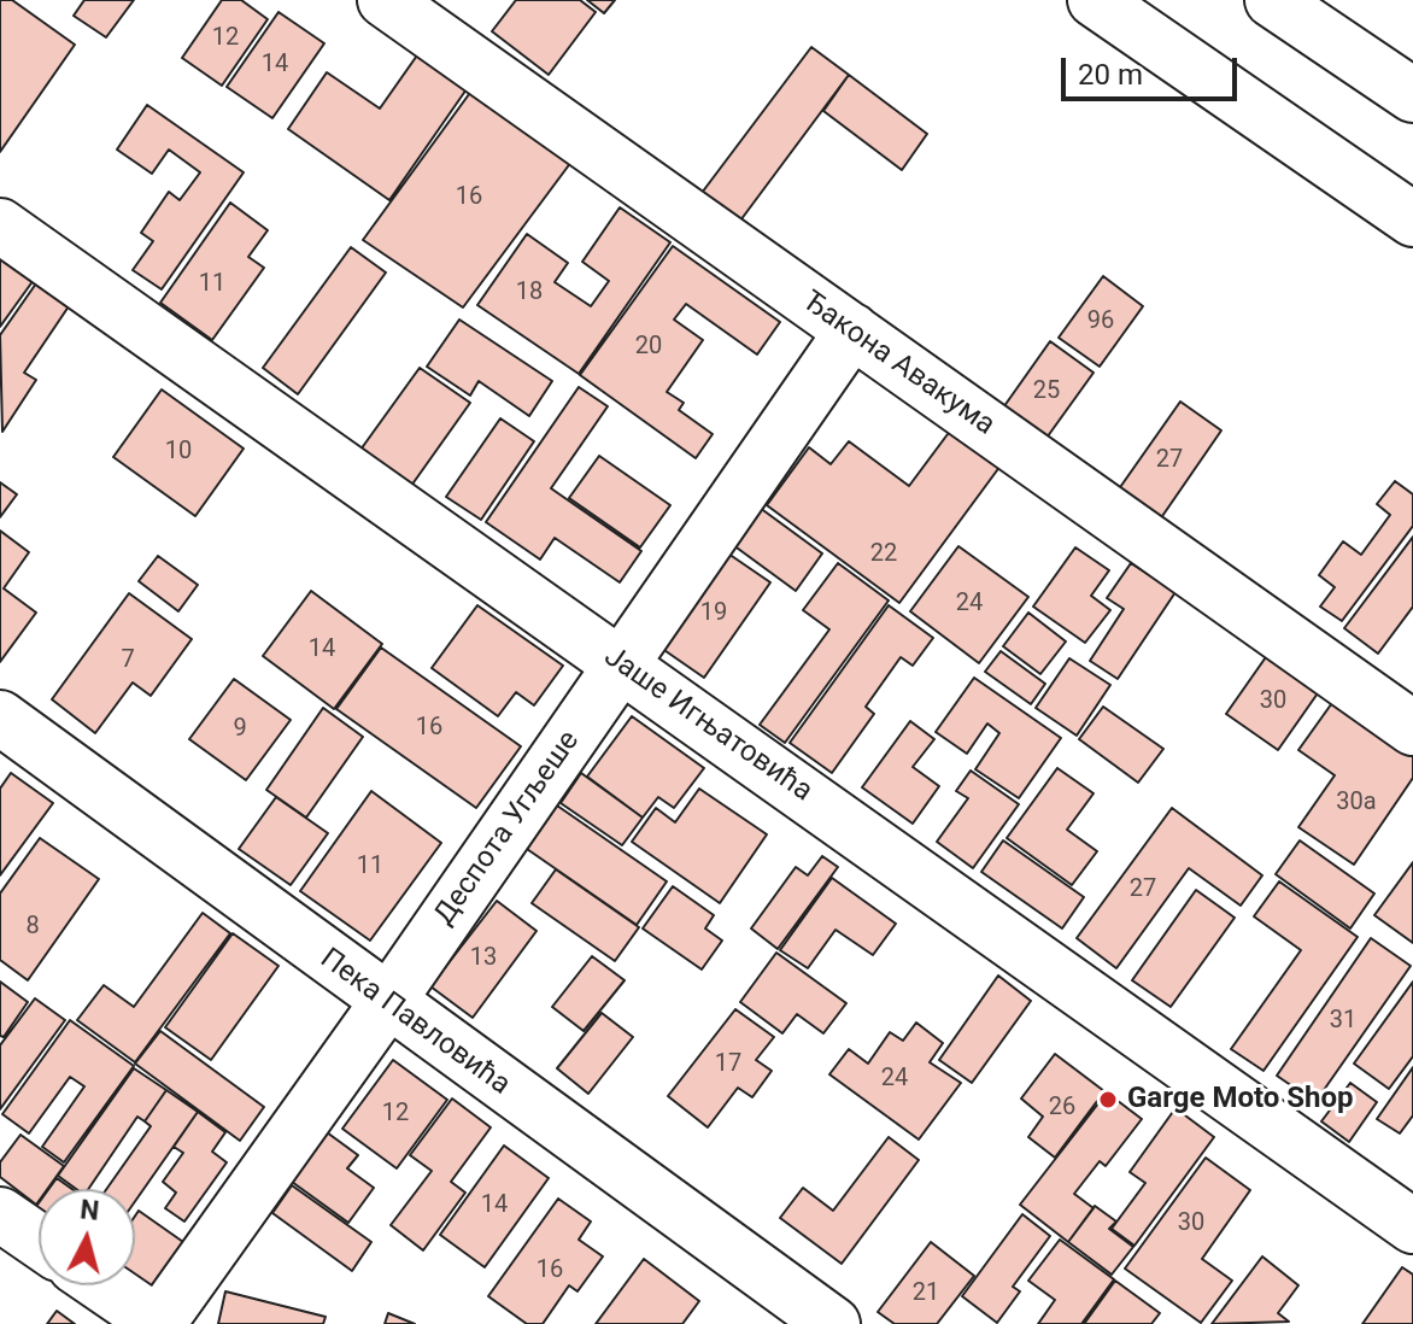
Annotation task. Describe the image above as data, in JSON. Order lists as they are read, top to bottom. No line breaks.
{"streets":{"main road":["Ђакона Авакума","Јаше Игњатовића","Деспота Угљеше","Пека Павловића"]},"crossings":[["Ђакона Авакума","Деспота Угљеше"],["Јаше Игњатовића","Деспота Угљеше"],["Деспота Угљеше","Пека Павловића"]],"places":["Garge Moto Shop"],"house_numbers":["12","14","16","11","18","96","20","25","10","27","22","24","19","14","7","30","16","9","30a","11","27","8","13","31","17","24","26","12","14","30","16","21"],"scale_bar":"20 m","north":"top"}
